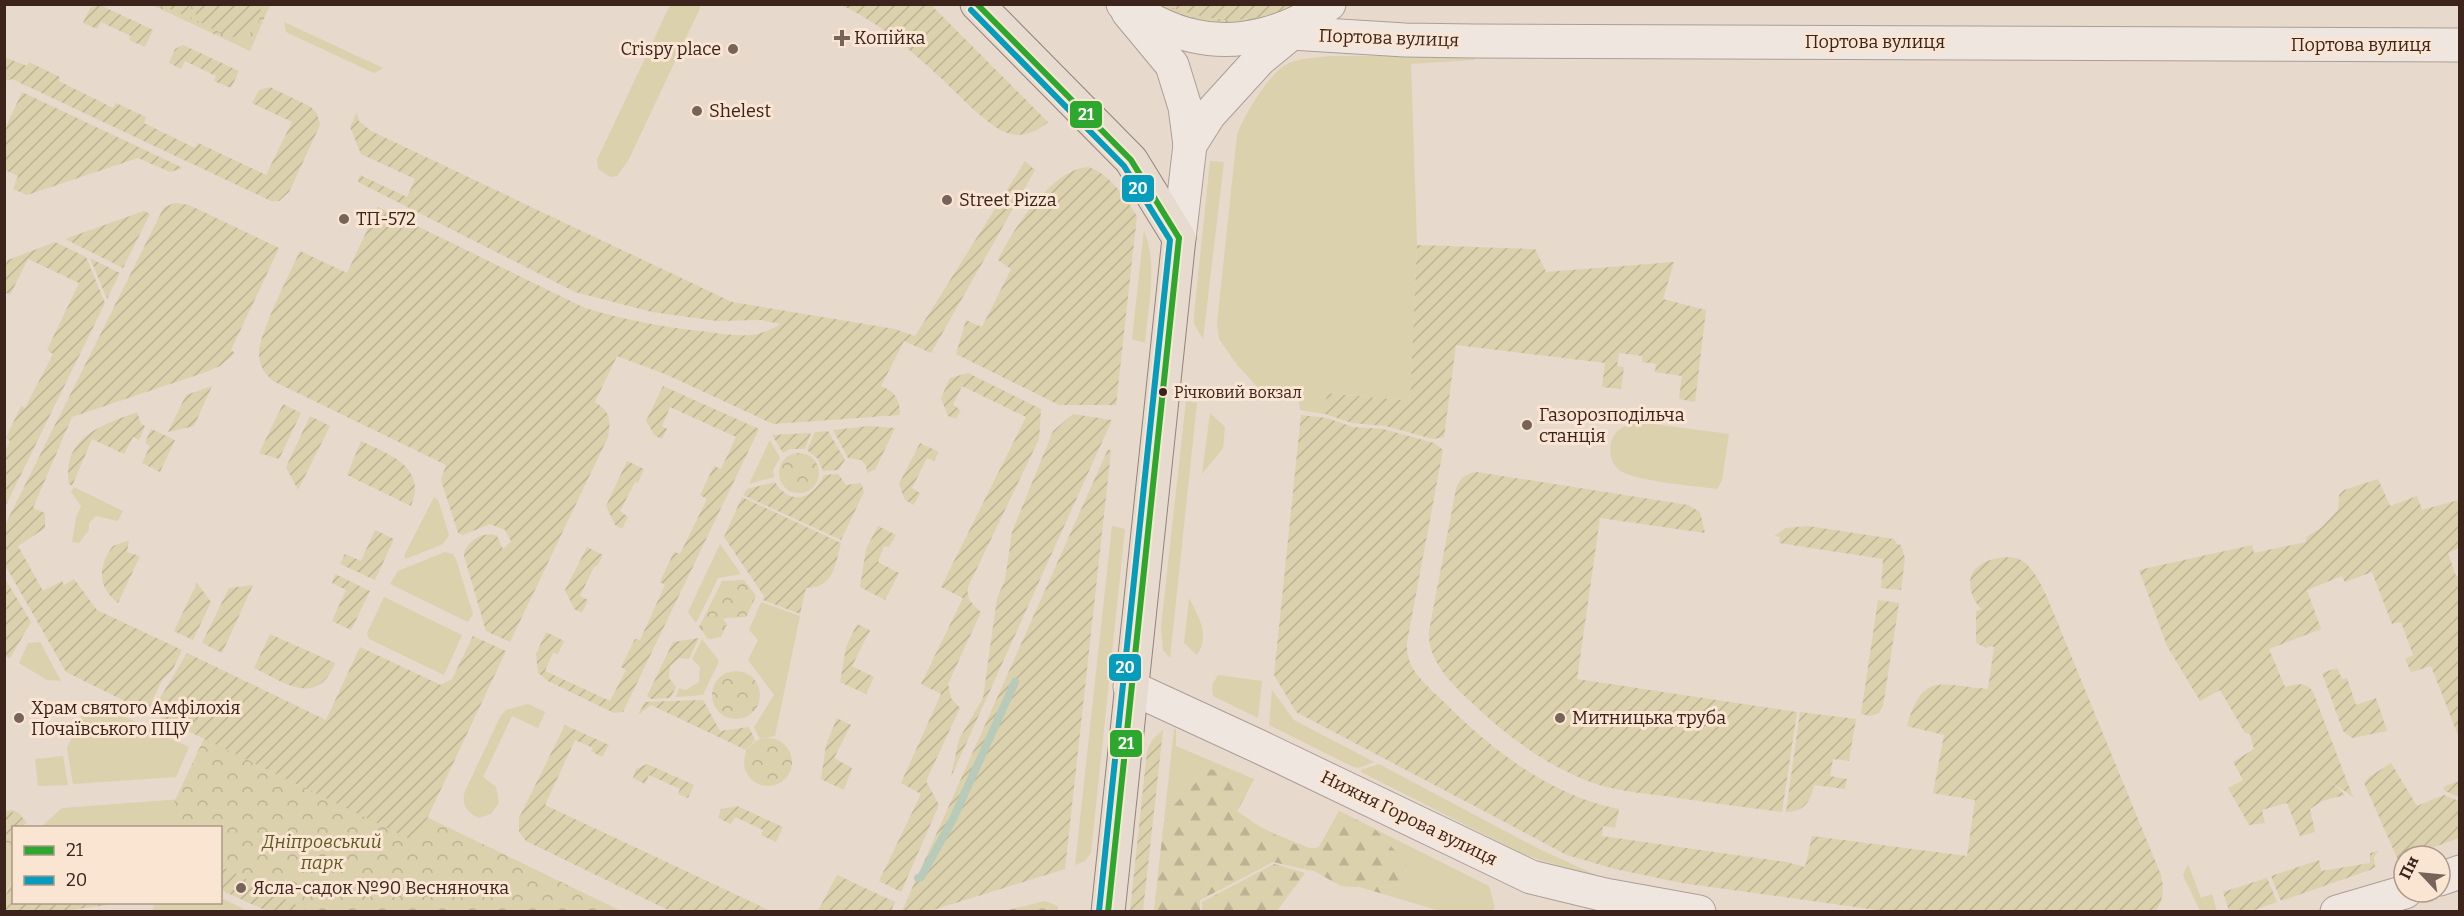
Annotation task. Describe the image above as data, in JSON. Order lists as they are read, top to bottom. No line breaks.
{"streets":{"street":["Портова вулиця","Нижня Горова вулиця"]},"parks":["Дніпровський парк"],"places":{"health":["Копійка"],"other":["Crispy place","Shelest","Street Pizza","ТП-572","Річковий вокзал","Газорозподільча станція","Храм святого Амфілохія Почаївського ПЦУ","Митницька труба","Ясла-садок №90 Весняночка"]},"lines":["transit line 21","transit line 20"],"legend":["21","20"],"north":"top left"}
